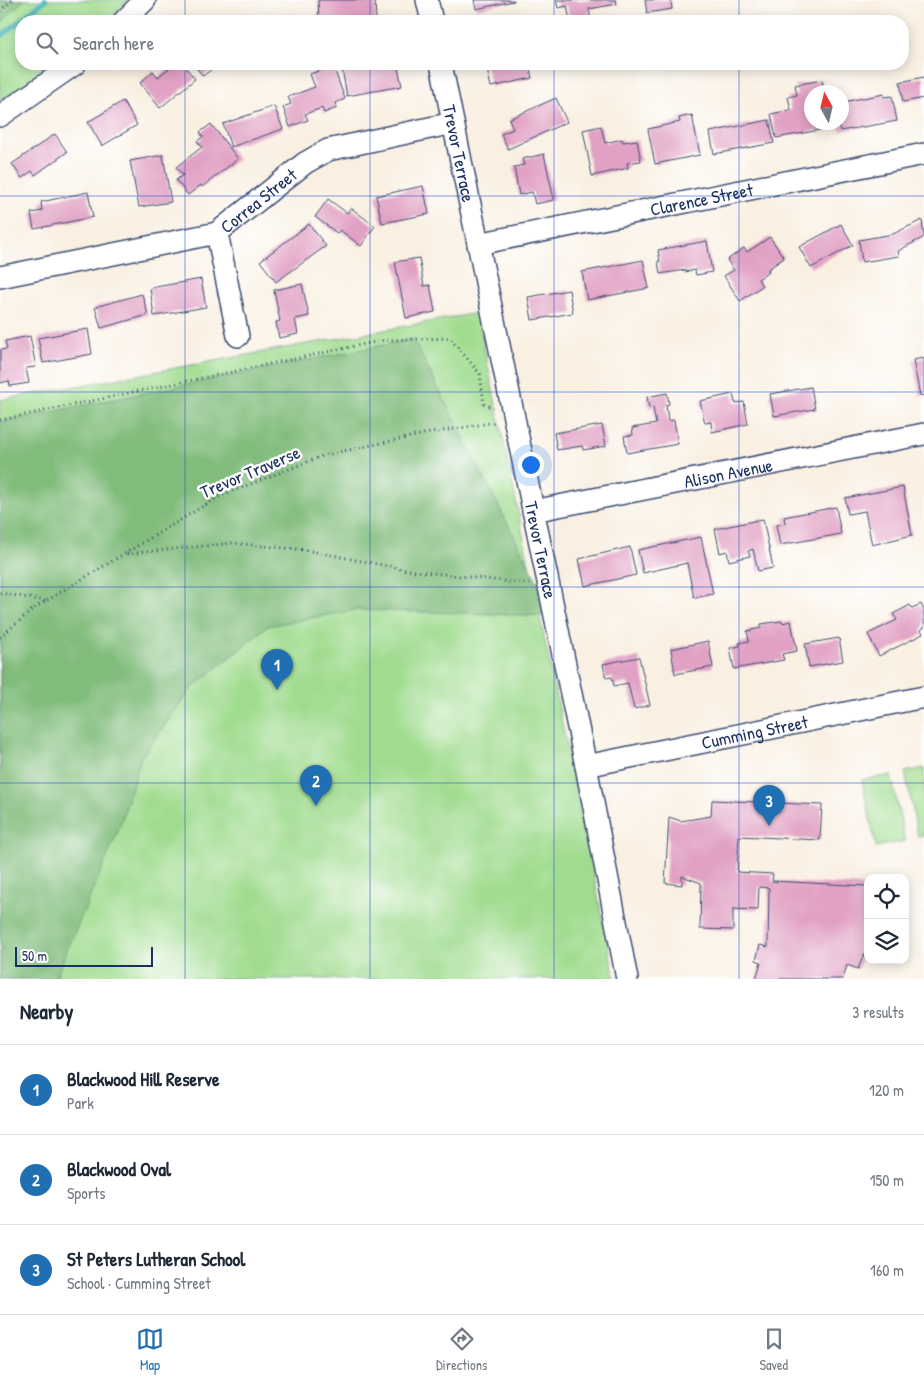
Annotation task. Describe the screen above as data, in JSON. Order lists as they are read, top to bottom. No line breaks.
{"streets":{"street":["Trevor Terrace","Clarence Street","Correa Street","Alison Avenue","Cumming Street"],"path":["Trevor Traverse"]},"crossings":[["Trevor Terrace","Clarence Street"],["Trevor Terrace","Correa Street"],["Trevor Terrace","Trevor Traverse"],["Trevor Terrace","Alison Avenue"],["Trevor Terrace","Cumming Street"]],"scale_bar":"50 m","north":"top","page":{"search":"Search here","pins":["1","2","3"],"scale":"50 m","heading":["Nearby","3 results"],"list":[{"mark":"1","name":"Blackwood Hill Reserve","note":"Park","value":"120 m"},{"mark":"2","name":"Blackwood Oval","note":"Sports","value":"150 m"},{"mark":"3","name":"St Peters Lutheran School","note":"School · Cumming Street","value":"160 m"}],"nav":["Map","Directions","Saved"]}}
